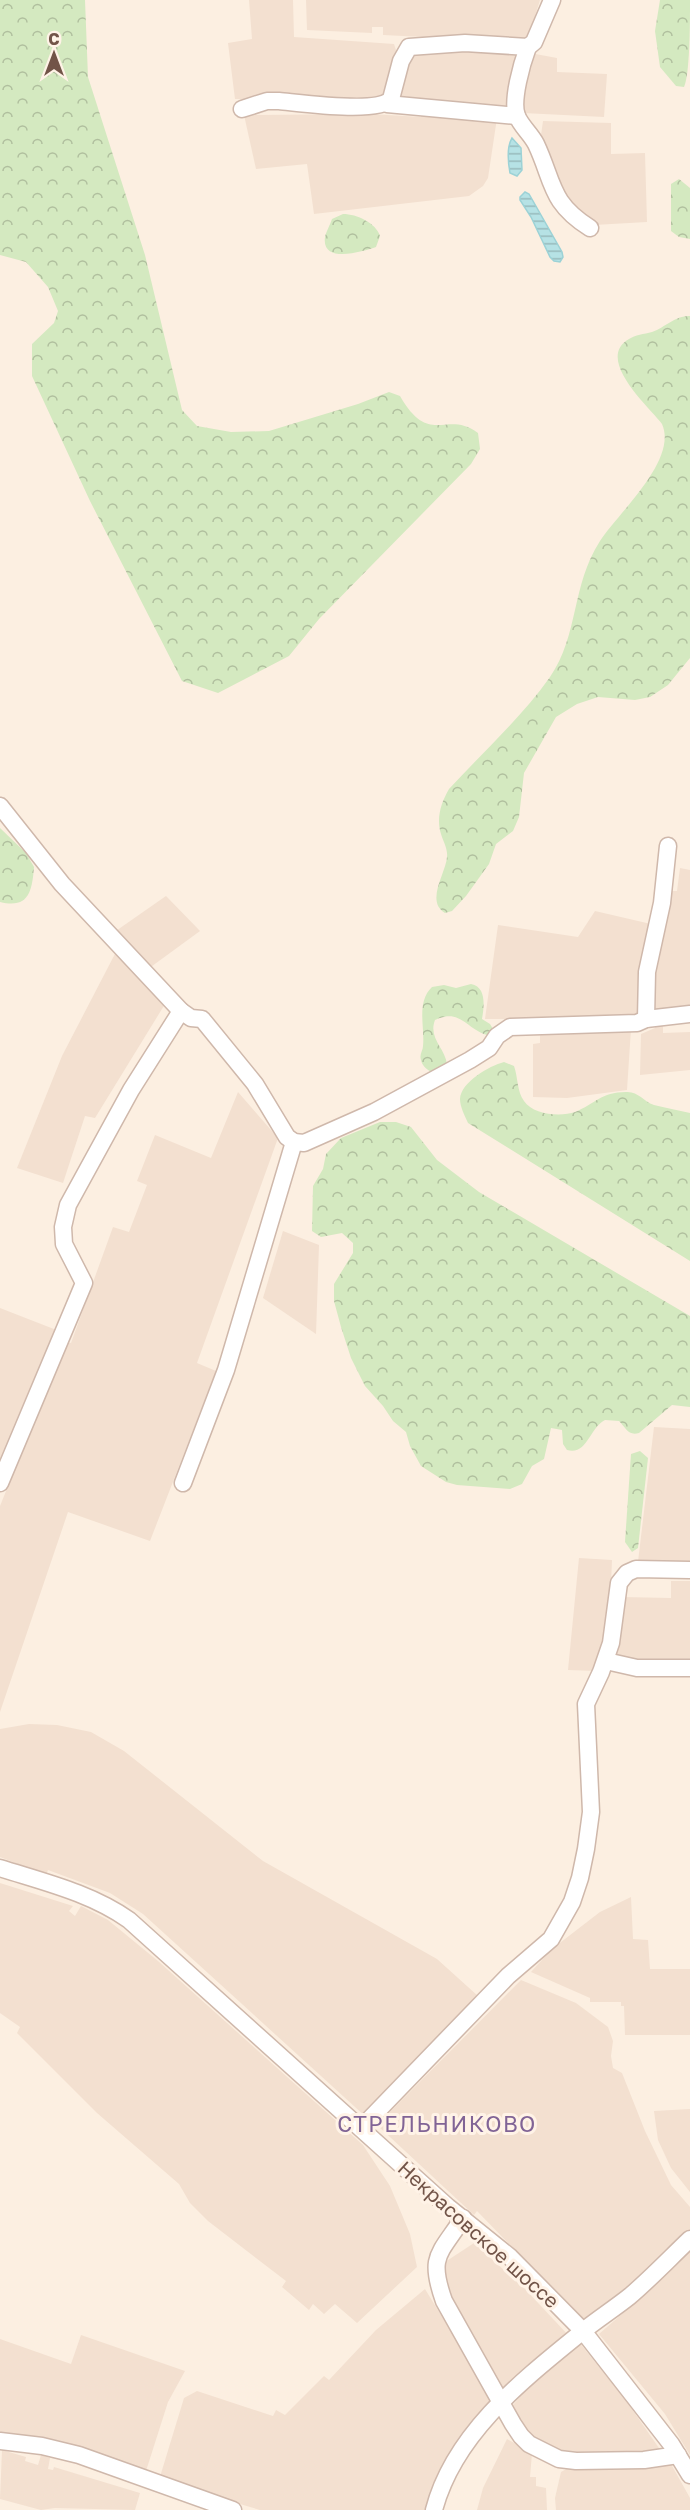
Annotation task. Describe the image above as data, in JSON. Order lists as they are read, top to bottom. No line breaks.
{"streets":{"street":["Некрасовское шоссе"]},"districts":["СТРЕЛЬНИКОВО"],"north":"top"}
